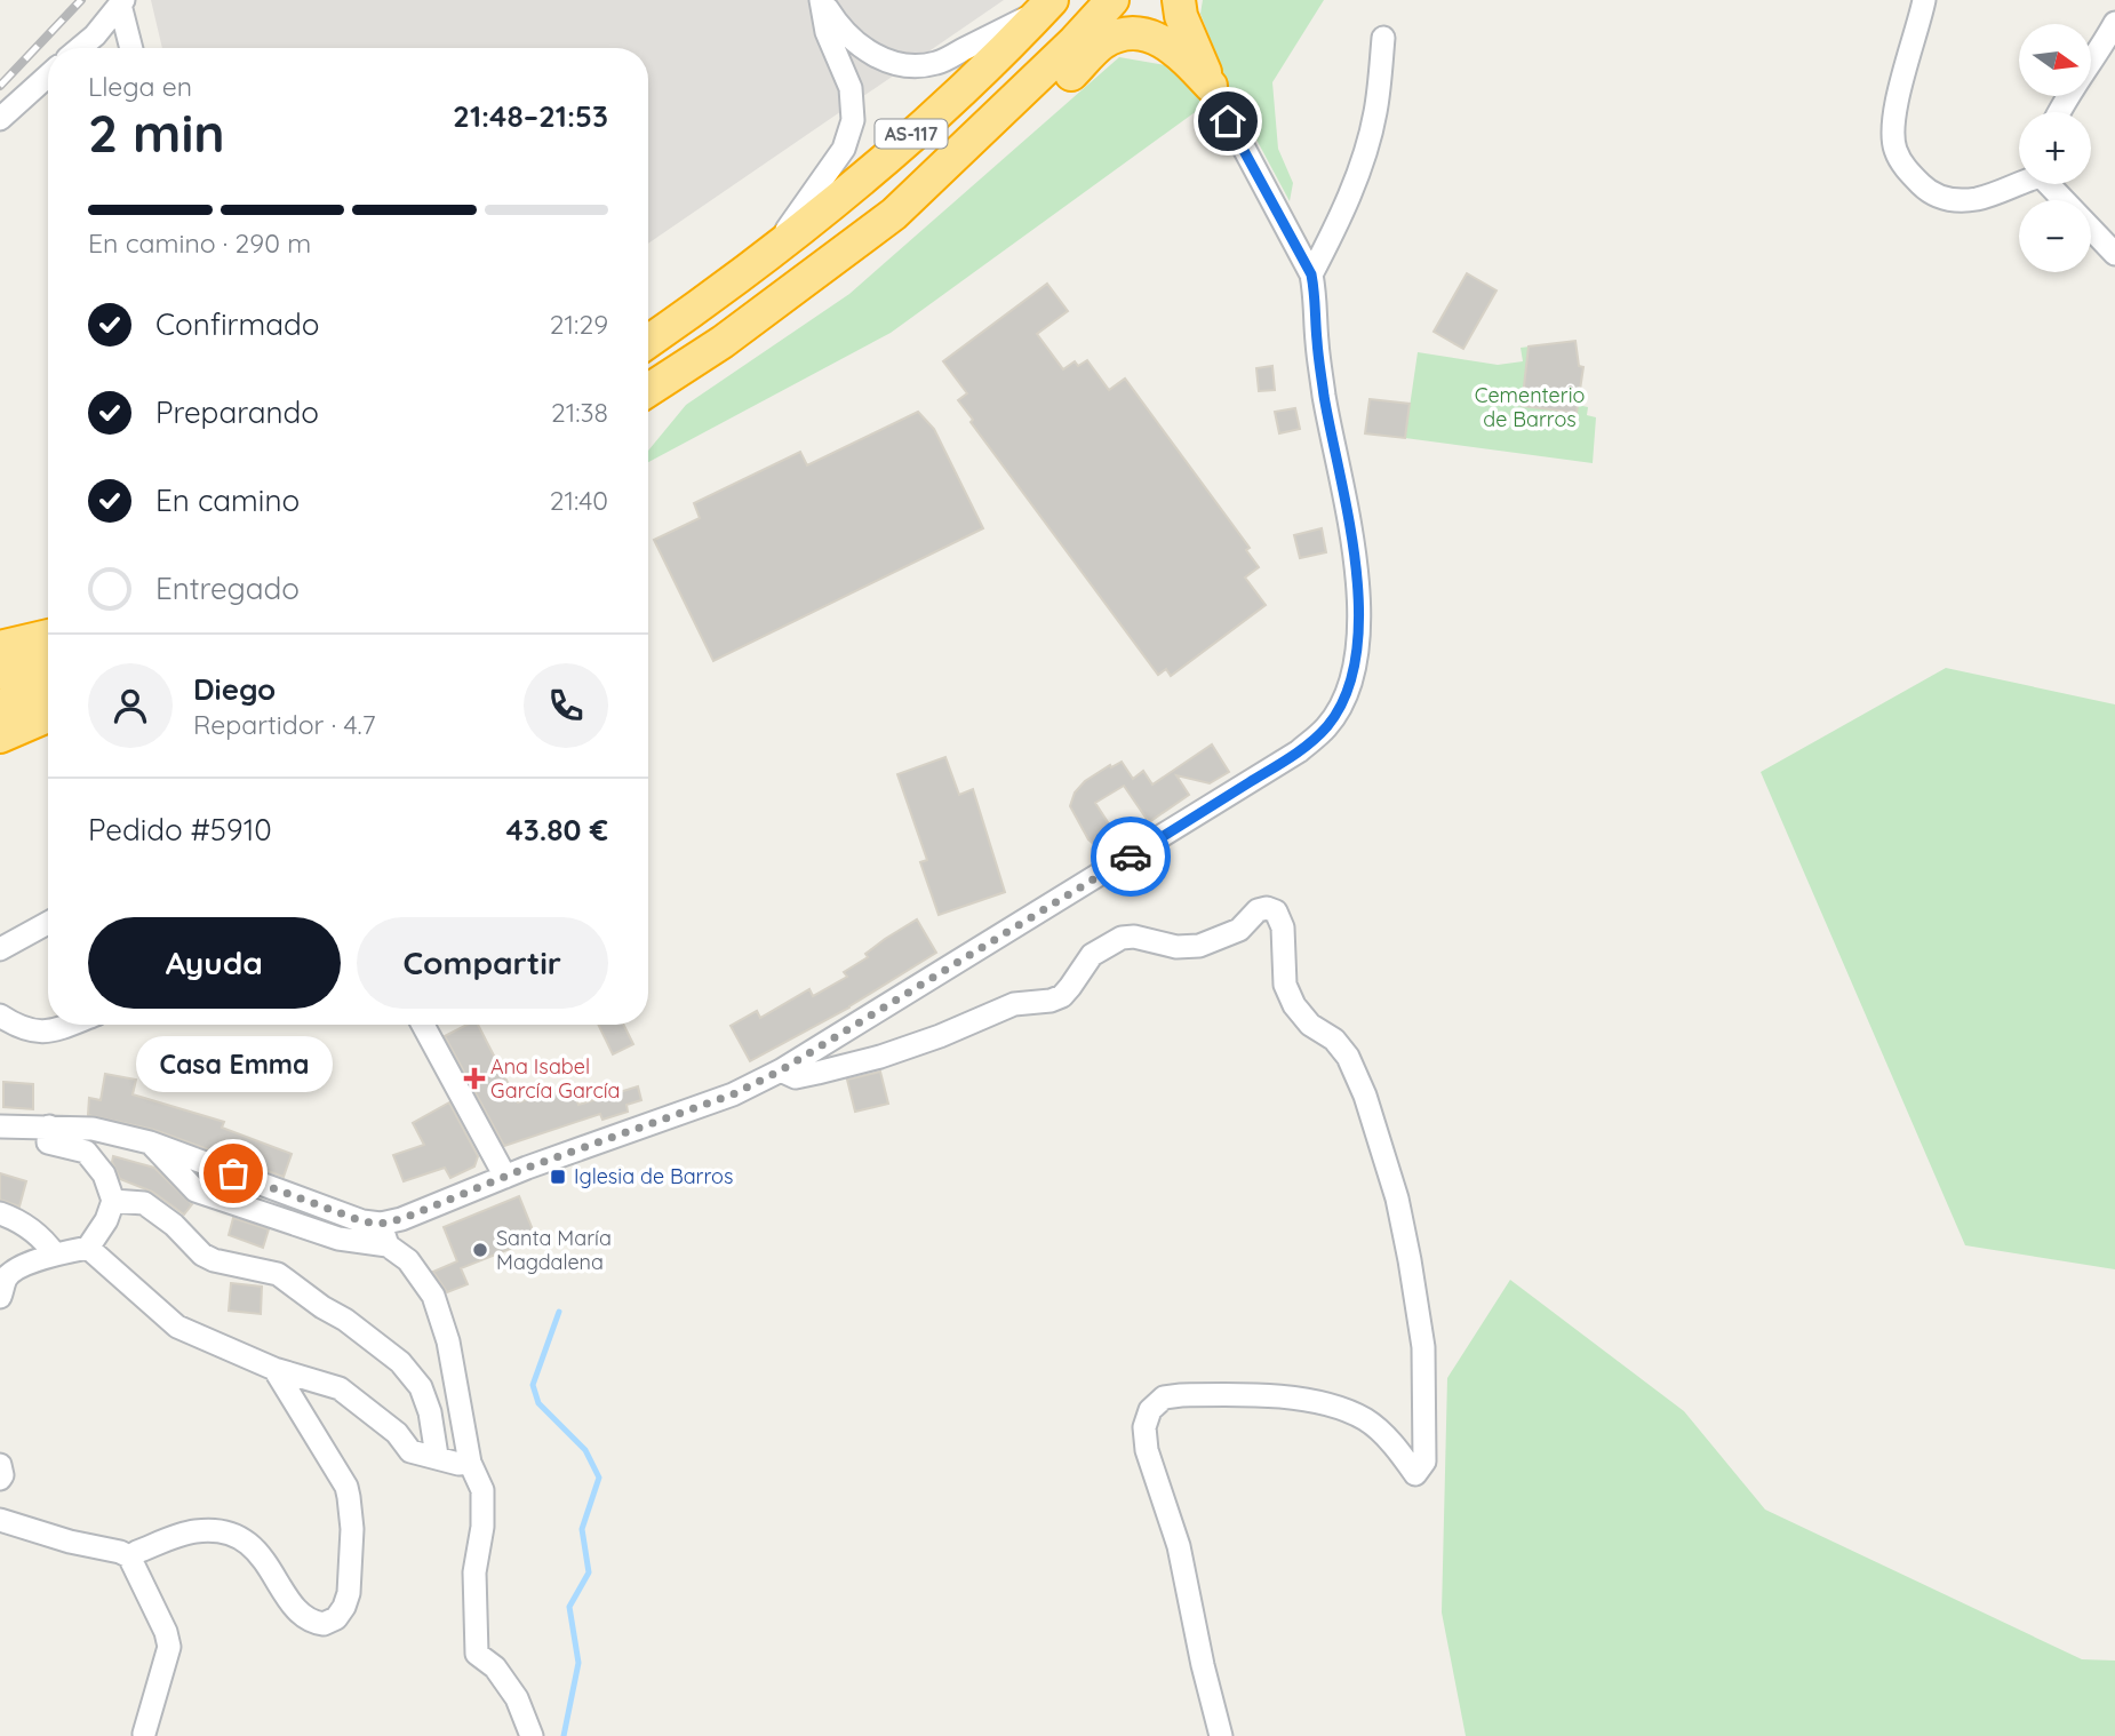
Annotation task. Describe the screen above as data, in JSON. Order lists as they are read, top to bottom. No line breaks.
{"streets":{"highway":["AS-117"]},"parks":["Cementerio de Barros"],"places":{"health":["Ana Isabel García García"],"other":["Casa Emma","Santa María Magdalena"],"transit":["Iglesia de Barros"]},"north":"right","page":{"map_buttons":["+","−"],"heading":["2 min","Llega en","21:48–21:53"],"panel":["Diego","Repartidor · 4.7","Pedido #5910","43.80 €"],"bar":"En camino · 290 m","list":[["Confirmado","21:29"],["Preparando","21:38"],["En camino","21:40"],"Entregado"],"buttons":["Ayuda","Compartir"],"bubble":"Casa Emma"}}
